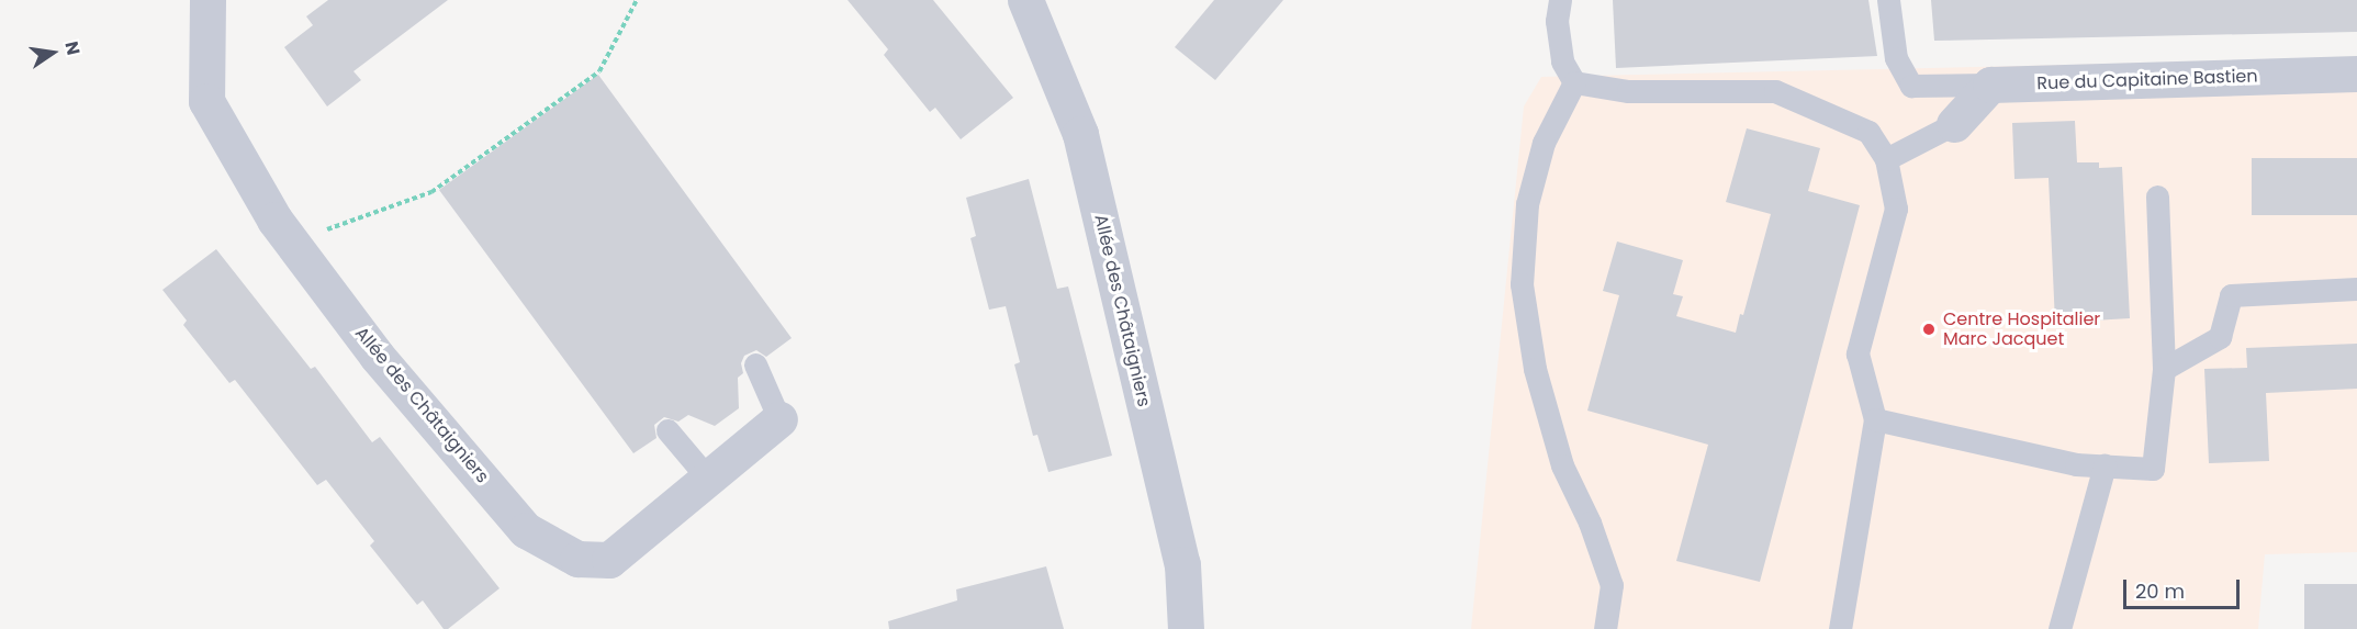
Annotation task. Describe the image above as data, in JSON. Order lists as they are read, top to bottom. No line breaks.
{"streets":{"street":["Rue du Capitaine Bastien","Allée des Châtaigniers"]},"places":["Centre Hospitalier Marc Jacquet"],"scale_bar":"20 m","north":"right"}
